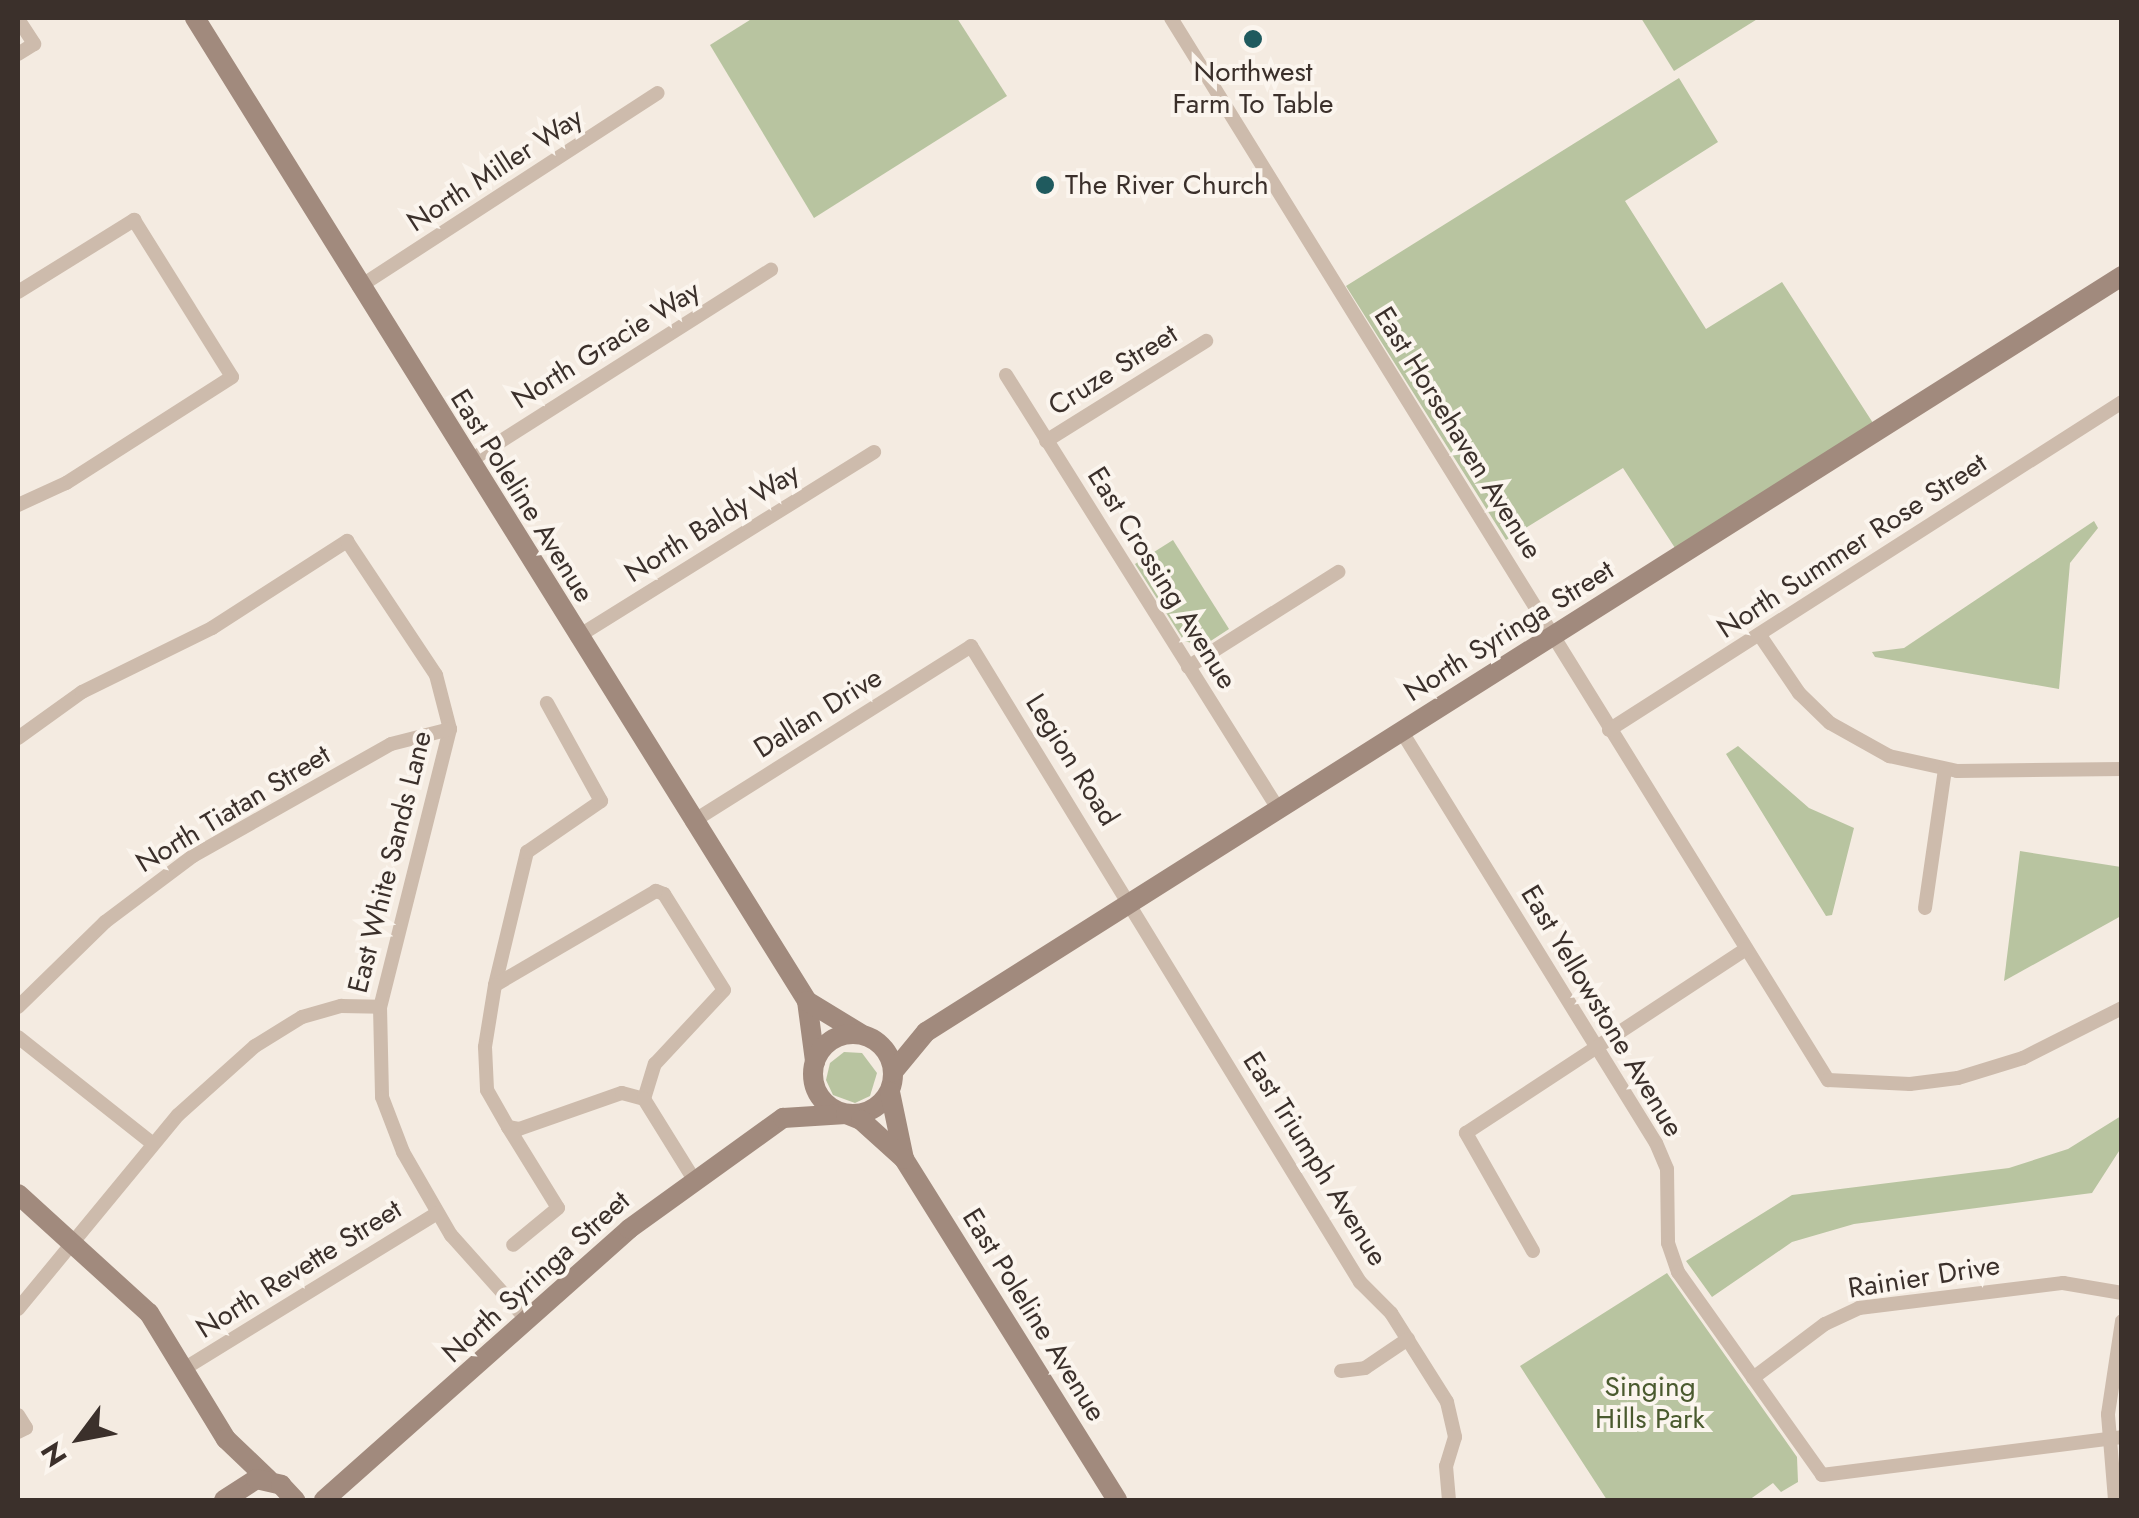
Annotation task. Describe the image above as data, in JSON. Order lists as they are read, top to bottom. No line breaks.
{"streets":{"street":["North Miller Way","North Gracie Way","Cruze Street","East Horsehaven Avenue","East Poleline Avenue","North Baldy Way","North Summer Rose Street","East Crossing Avenue","North Syringa Street","Dallan Drive","Legion Road","North Tiatan Street","East White Sands Lane","East Yellowstone Avenue","East Triumph Avenue","North Revette Street","Rainier Drive"]},"crossings":[["North Miller Way","East Poleline Avenue"],["North Gracie Way","East Poleline Avenue"],["Cruze Street","East Crossing Avenue"],["East Horsehaven Avenue","North Summer Rose Street"],["East Horsehaven Avenue","North Syringa Street"],["East Poleline Avenue","North Baldy Way"],["East Poleline Avenue","North Syringa Street"],["East Poleline Avenue","Dallan Drive"],["East Crossing Avenue","North Syringa Street"],["North Syringa Street","Legion Road"],["North Syringa Street","East White Sands Lane"],["North Syringa Street","East Yellowstone Avenue"],["North Syringa Street","East Triumph Avenue"],["Dallan Drive","Legion Road"],["Legion Road","East Triumph Avenue"],["North Tiatan Street","East White Sands Lane"],["East White Sands Lane","North Revette Street"],["East Yellowstone Avenue","Rainier Drive"]],"parks":["Singing Hills Park"],"places":["Northwest Farm To Table","The River Church"],"north":"bottom left"}
